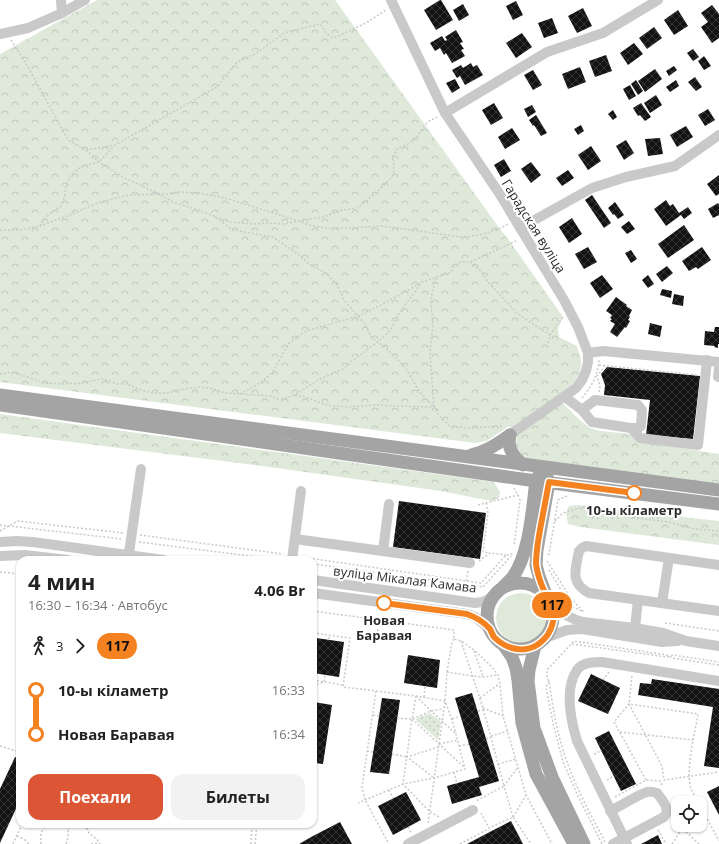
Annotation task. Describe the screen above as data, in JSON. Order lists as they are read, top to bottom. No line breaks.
{"streets":{"street":["Гарадская вуліца","вуліца Мікалая Камава"]},"places":["10-ы кіламетр","Новая Баравая"],"lines":["bus line 117"],"page":{"on_map":"117","heading":["4 мин","16:30 – 16:34 · Автобус","4.06 Br"],"legs":["3","117"],"list":[{"name":"10-ы кіламетр","value":"16:33"},{"name":"Новая Баравая","value":"16:34"}],"buttons":["Поехали","Билеты"]}}
